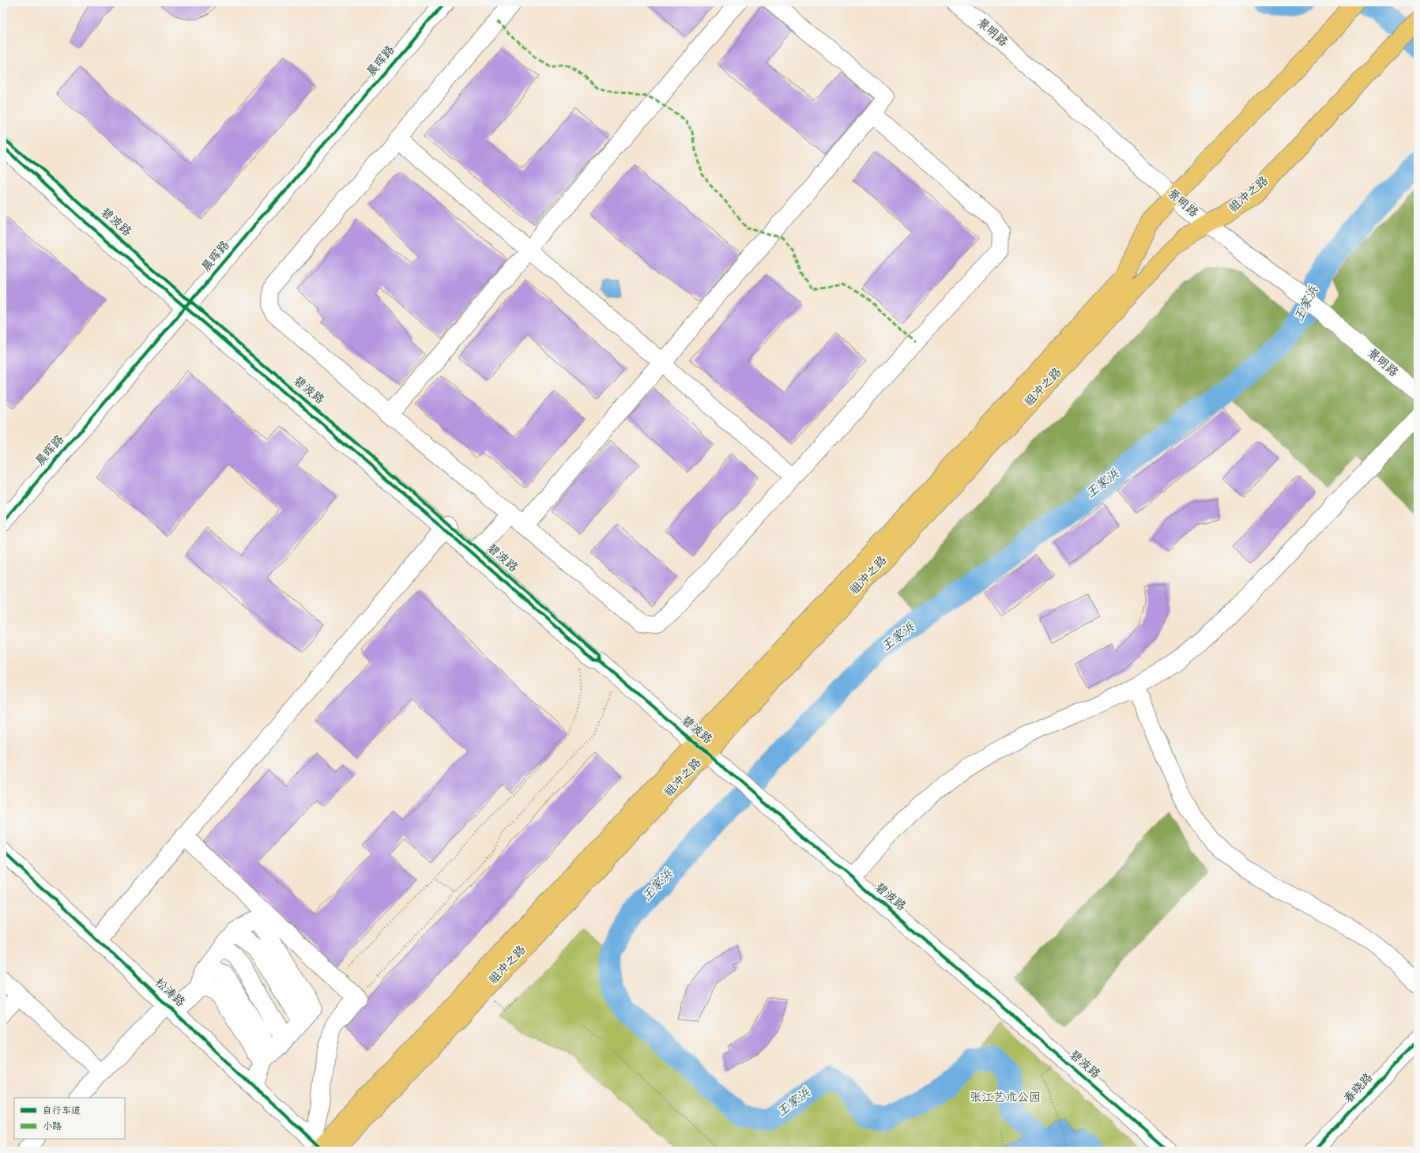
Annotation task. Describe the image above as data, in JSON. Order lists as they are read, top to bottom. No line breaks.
{"streets":{"main road":["祖冲之路"],"street":["景明路","晨晖路","碧波路","松涛路","春晓路"]},"crossings":[["景明路","祖冲之路"],["晨晖路","碧波路"],["祖冲之路","碧波路"],["祖冲之路","松涛路"]],"water":["王家浜"],"parks":["张江艺术公园"],"legend":["自行车道","小路"]}
